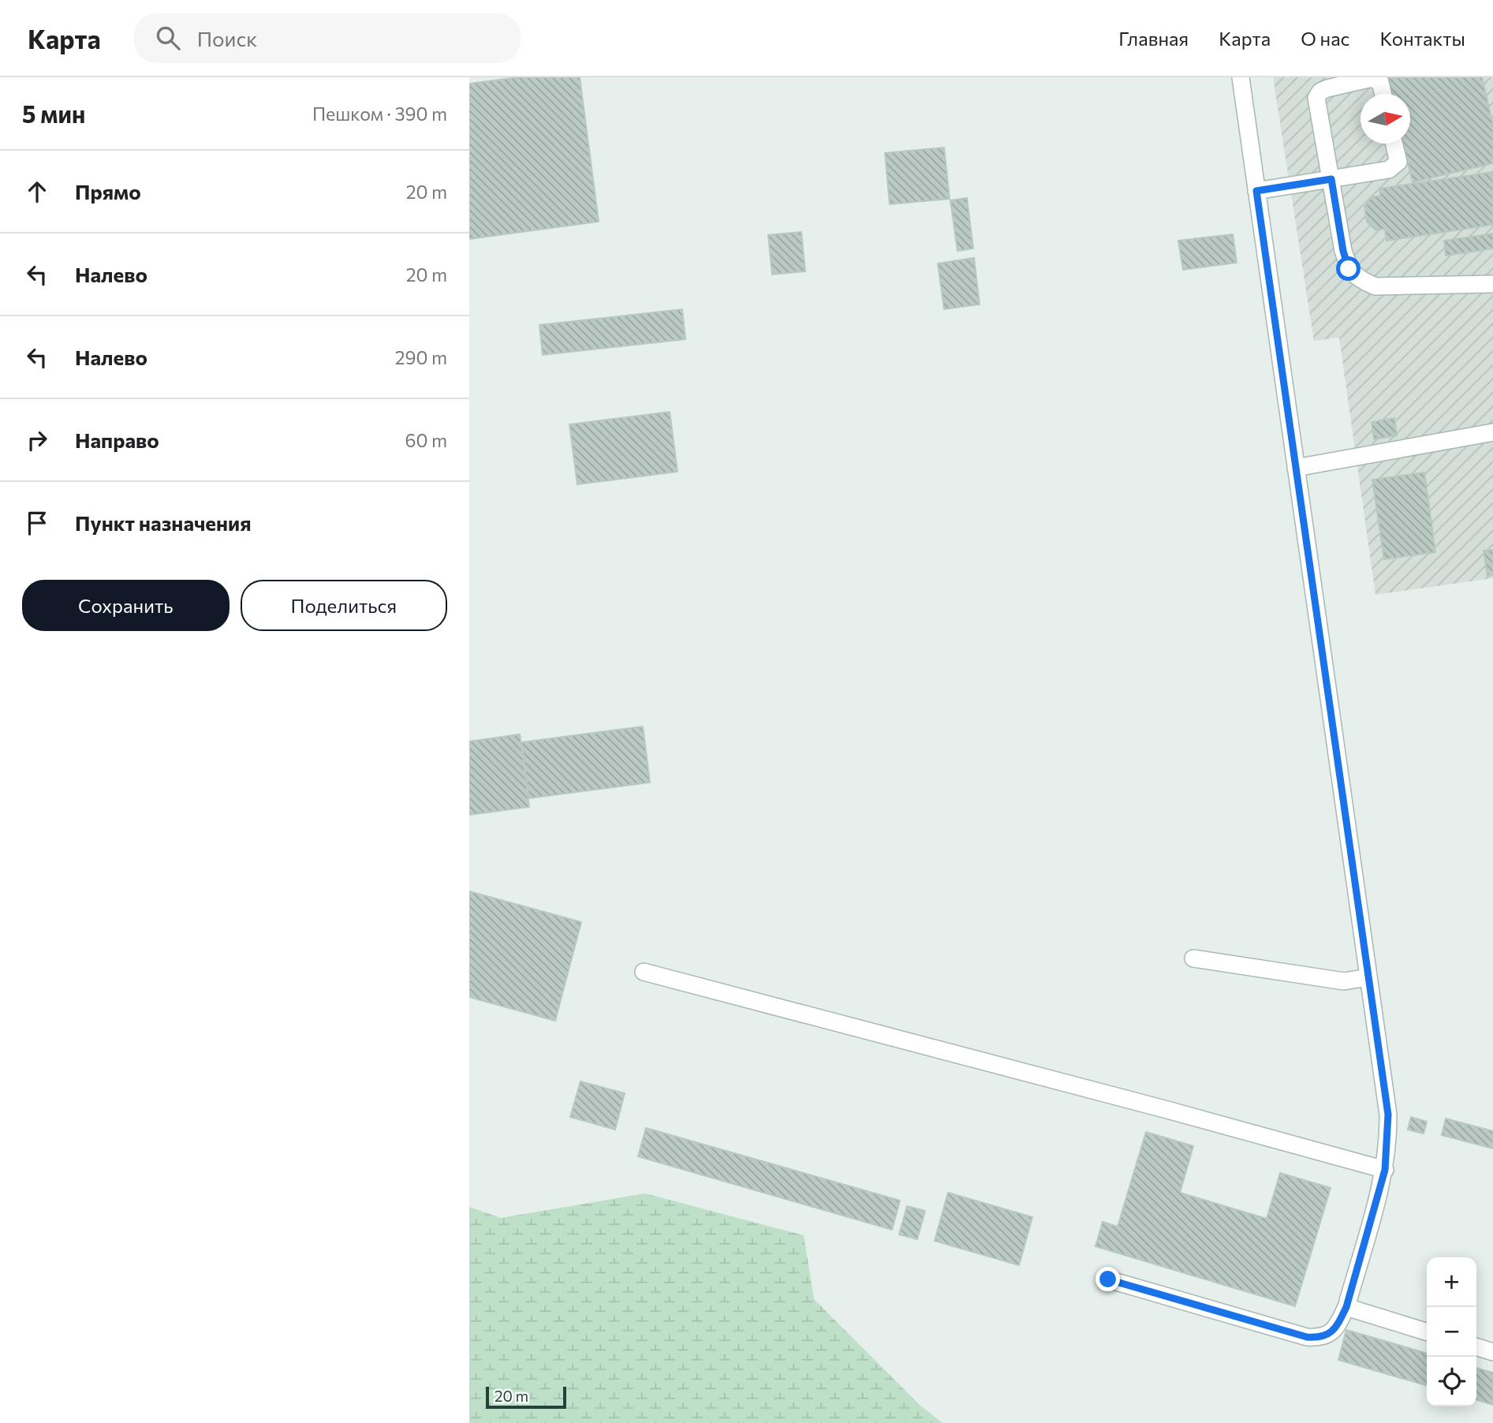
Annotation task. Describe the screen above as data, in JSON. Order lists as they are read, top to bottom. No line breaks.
{"scale_bar":"20 m","north":"right","page":{"header":"Карта","search":"Поиск","nav":["Главная","Карта","О нас","Контакты"],"heading":["5 мин","Пешком · 390 m"],"list":[["Прямо","20 m"],["Налево","20 m"],["Налево","290 m"],["Направо","60 m"],"Пункт назначения"],"buttons":["Сохранить","Поделиться"],"map_buttons":["+","−"],"scale":"20 m"}}
